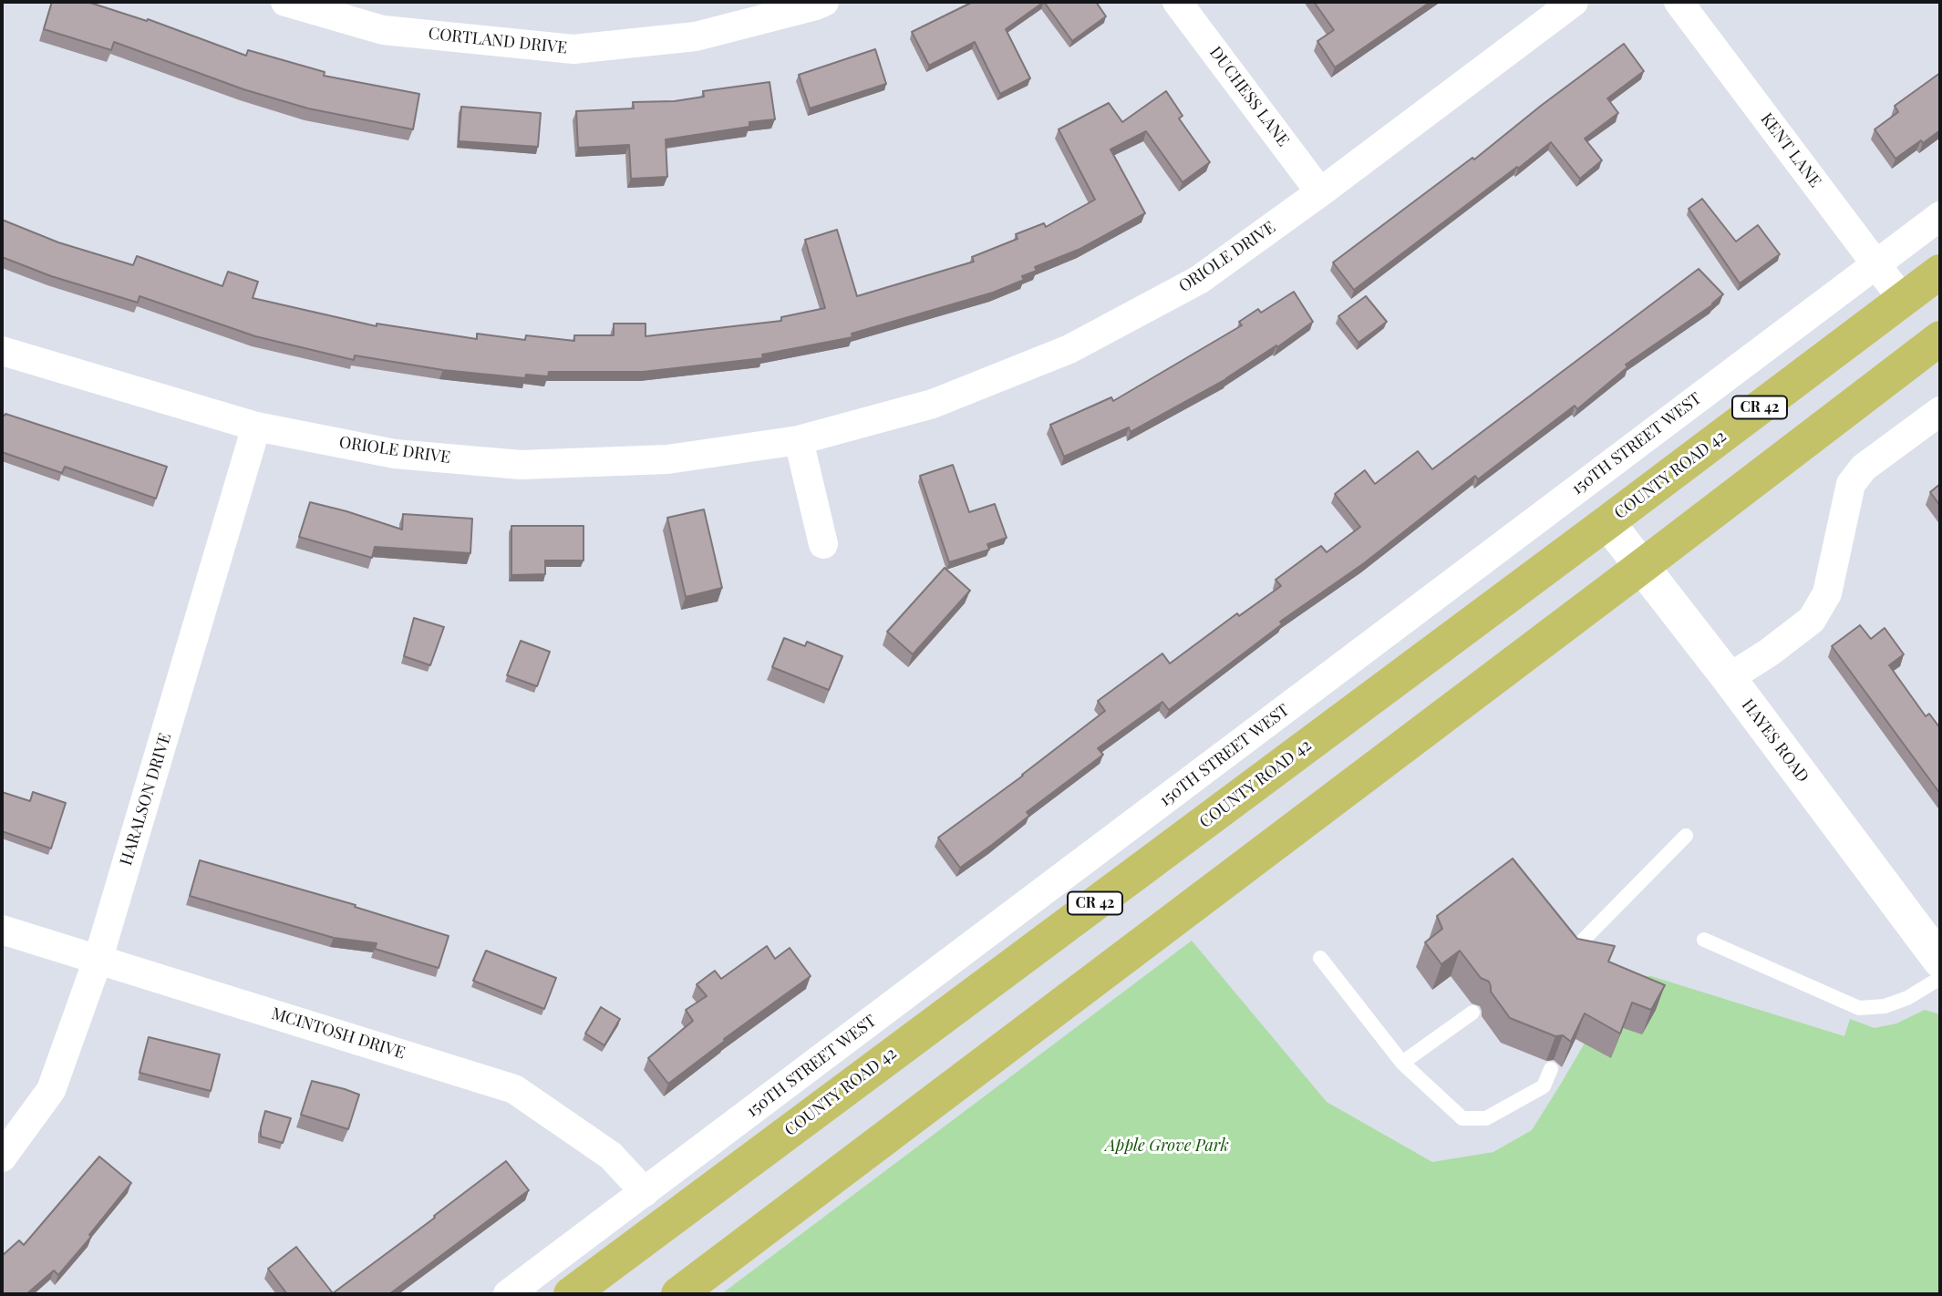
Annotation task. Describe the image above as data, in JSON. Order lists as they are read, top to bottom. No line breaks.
{"streets":{"highway":["CR 42","COUNTY ROAD 42"],"street":["CORTLAND DRIVE","DUCHESS LANE","KENT LANE","ORIOLE DRIVE","150TH STREET WEST","HAYES ROAD","HARALSON DRIVE","MCINTOSH DRIVE"]},"crossings":[["DUCHESS LANE","ORIOLE DRIVE"],["KENT LANE","150TH STREET WEST"],["KENT LANE","COUNTY ROAD 42"],["ORIOLE DRIVE","HARALSON DRIVE"],["150TH STREET WEST","MCINTOSH DRIVE"],["COUNTY ROAD 42","HAYES ROAD"],["HARALSON DRIVE","MCINTOSH DRIVE"]],"parks":["Apple Grove Park"]}
